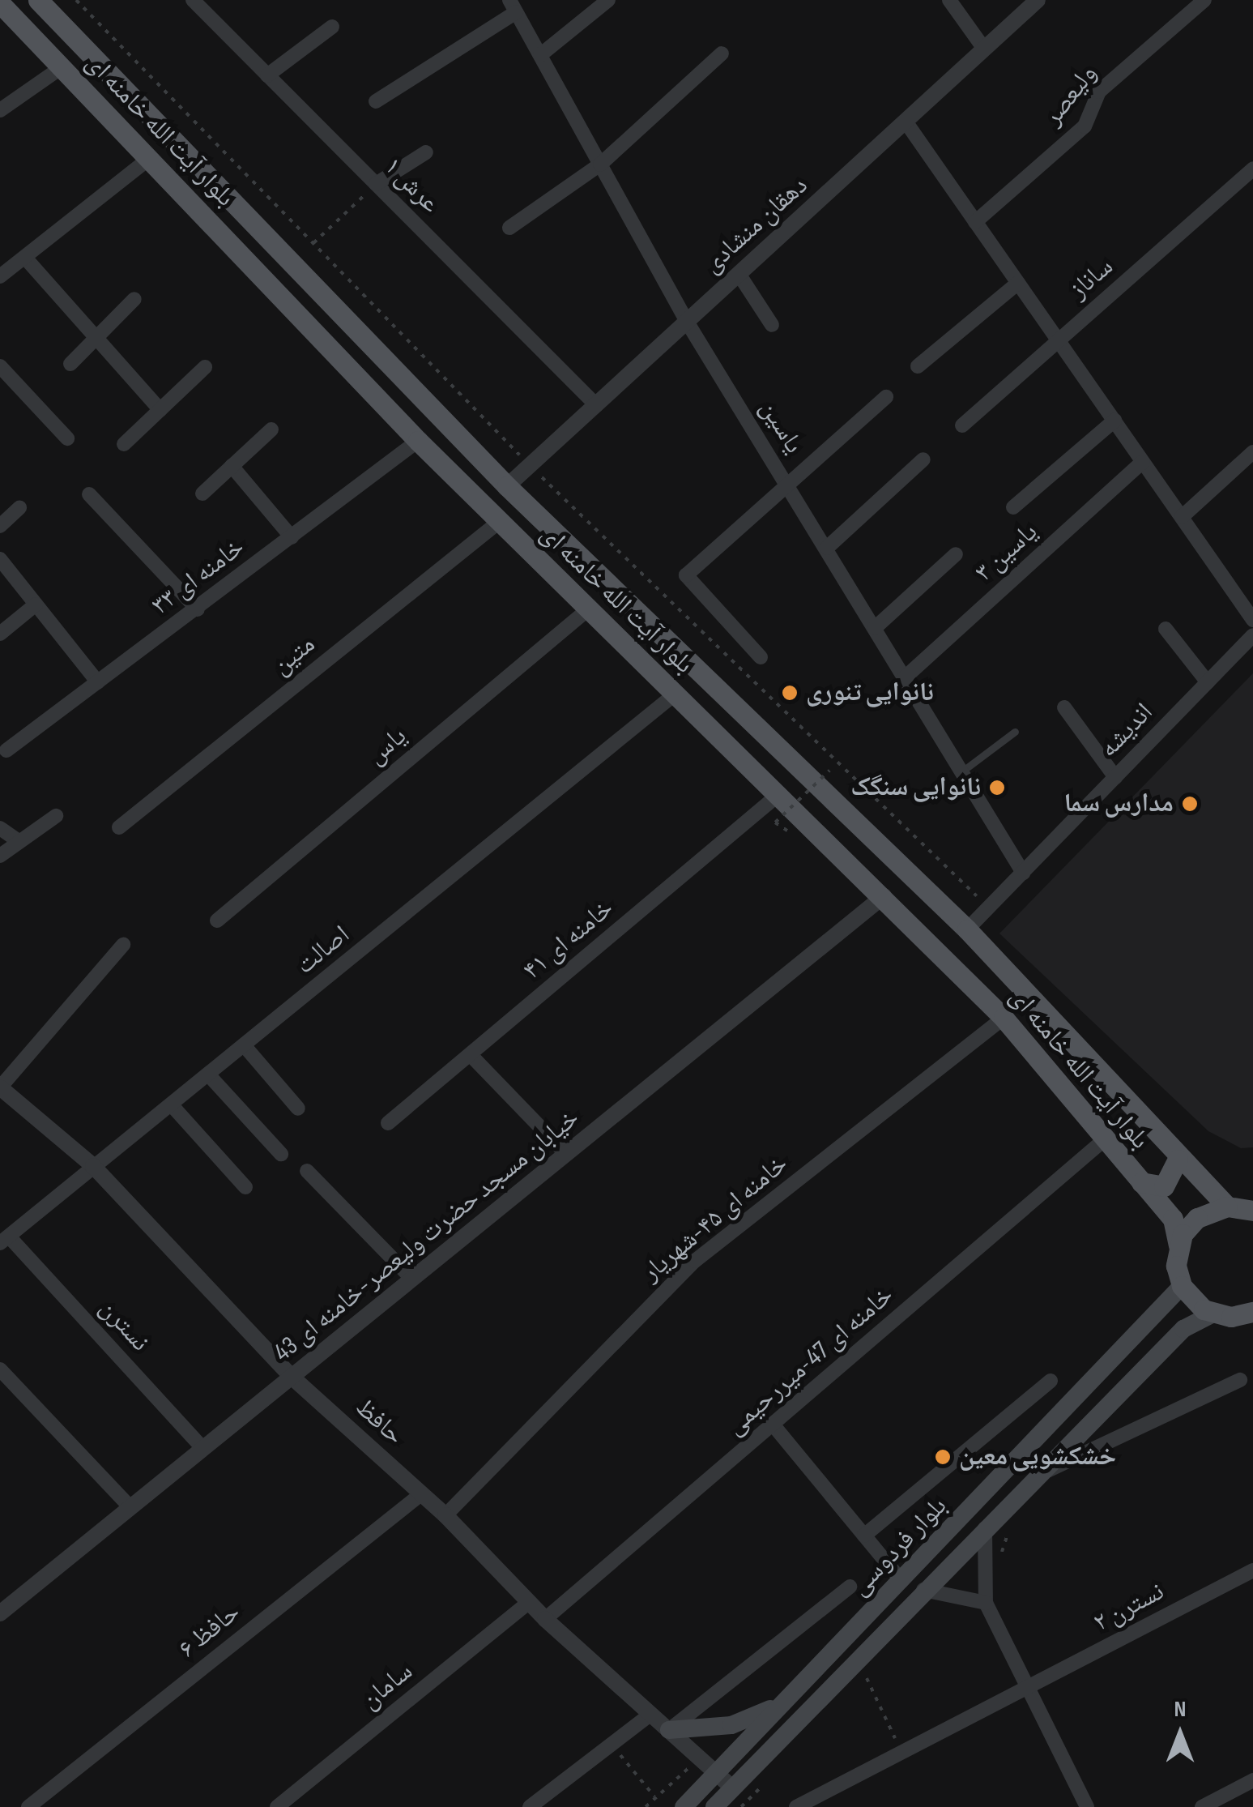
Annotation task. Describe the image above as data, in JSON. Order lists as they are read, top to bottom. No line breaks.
{"streets":{"main road":["بلوار آیت الله خامنه ای","بلوار فردوسی"],"street":["ولیعصر","عرش ۱","دهقان منشادی","ساناز","یاسین","یاسین ۳","خامنه ای ۳۳","متین","اندیشه","یاس","خامنه ای ۴۱","اصالت","خامنه ای ۴۵-شهریار","خیابان مسجد حضرت ولیعصر-خامنه ای 43","نسترن","خامنه ای 47-میررحیمی","حافظ","نسترن ۲","حافظ ۶","سامان"]},"crossings":[["بلوار آیت الله خامنه ای","دهقان منشادی"],["بلوار آیت الله خامنه ای","خامنه ای ۳۳"],["بلوار آیت الله خامنه ای","متین"],["بلوار آیت الله خامنه ای","اندیشه"],["بلوار آیت الله خامنه ای","یاس"],["بلوار آیت الله خامنه ای","خامنه ای ۴۱"],["بلوار آیت الله خامنه ای","اصالت"],["بلوار آیت الله خامنه ای","خامنه ای ۴۵-شهریار"],["بلوار آیت الله خامنه ای","خیابان مسجد حضرت ولیعصر-خامنه ای 43"],["بلوار آیت الله خامنه ای","خامنه ای 47-میررحیمی"],["بلوار آیت الله خامنه ای","بلوار فردوسی"],["عرش ۱","دهقان منشادی"],["دهقان منشادی","یاسین"],["یاسین","یاسین ۳"],["یاسین","اندیشه"],["اصالت","نسترن"],["اصالت","حافظ"],["خامنه ای ۴۵-شهریار","حافظ"],["خیابان مسجد حضرت ولیعصر-خامنه ای 43","نسترن"],["خیابان مسجد حضرت ولیعصر-خامنه ای 43","حافظ"],["خامنه ای 47-میررحیمی","حافظ"],["حافظ","بلوار فردوسی"],["حافظ","حافظ ۶"],["حافظ","سامان"]],"places":["نانوایی تنوری","نانوایی سنگک","مدارس سما","خشکشویی معین"],"north":"top"}
